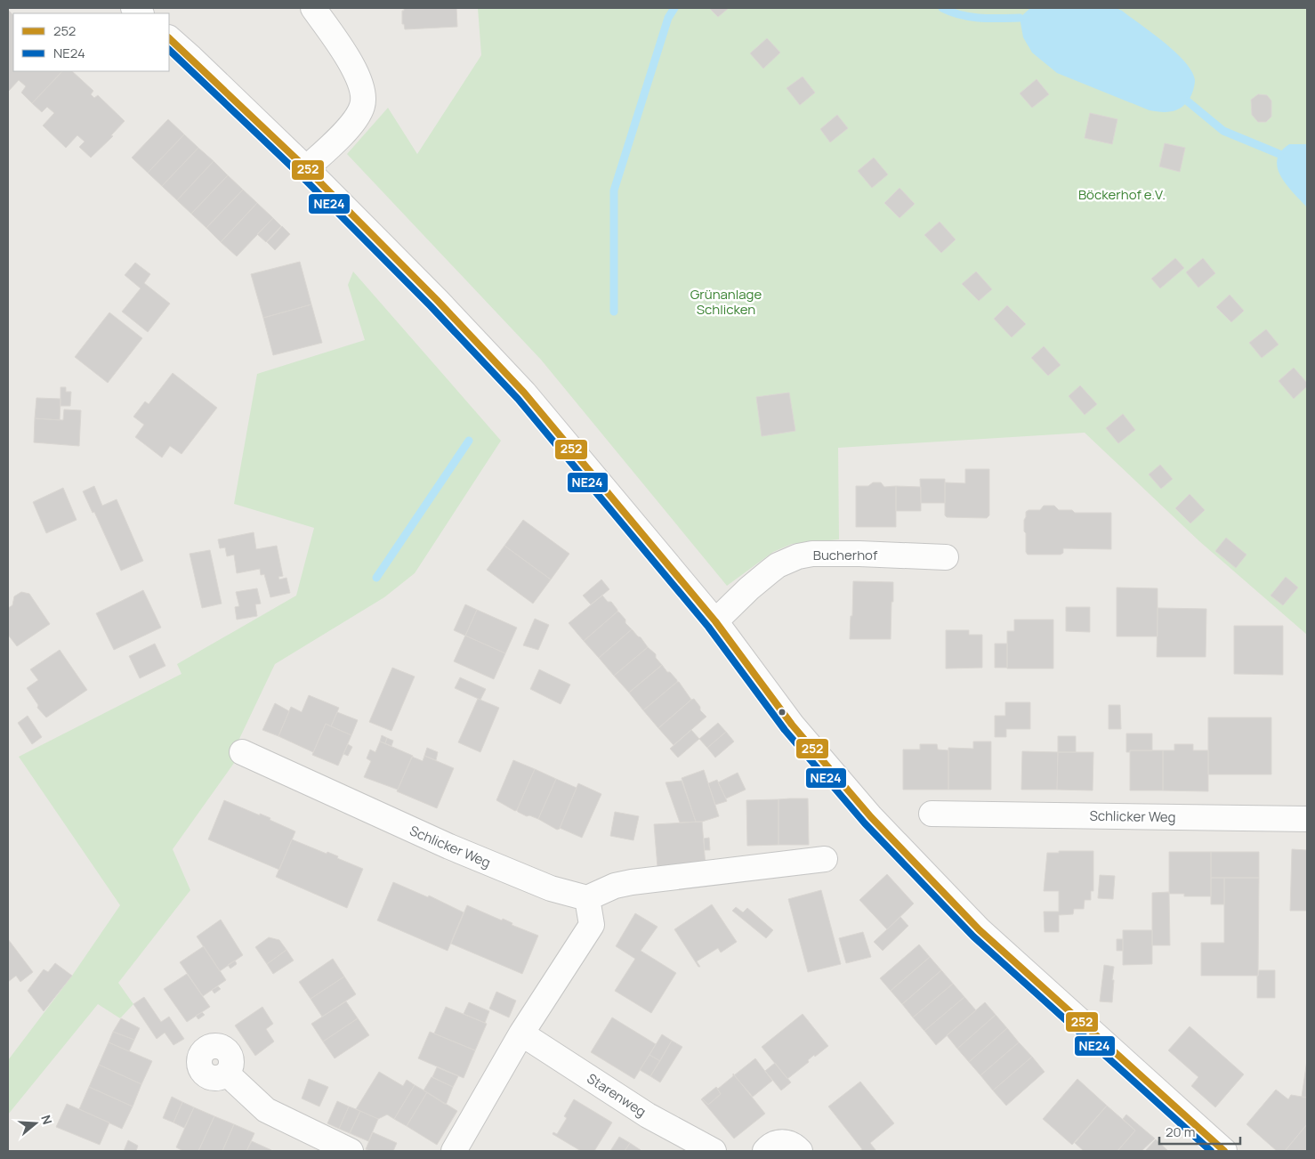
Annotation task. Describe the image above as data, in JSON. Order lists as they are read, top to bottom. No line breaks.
{"streets":{"street":["Bucherhof","Schlicker Weg","Starenweg"]},"parks":["Böckerhof e.V.","Grünanlage Schlicken"],"lines":["transit line 252","transit line NE24"],"legend":["252","NE24"],"scale_bar":"20 m","north":"right"}
